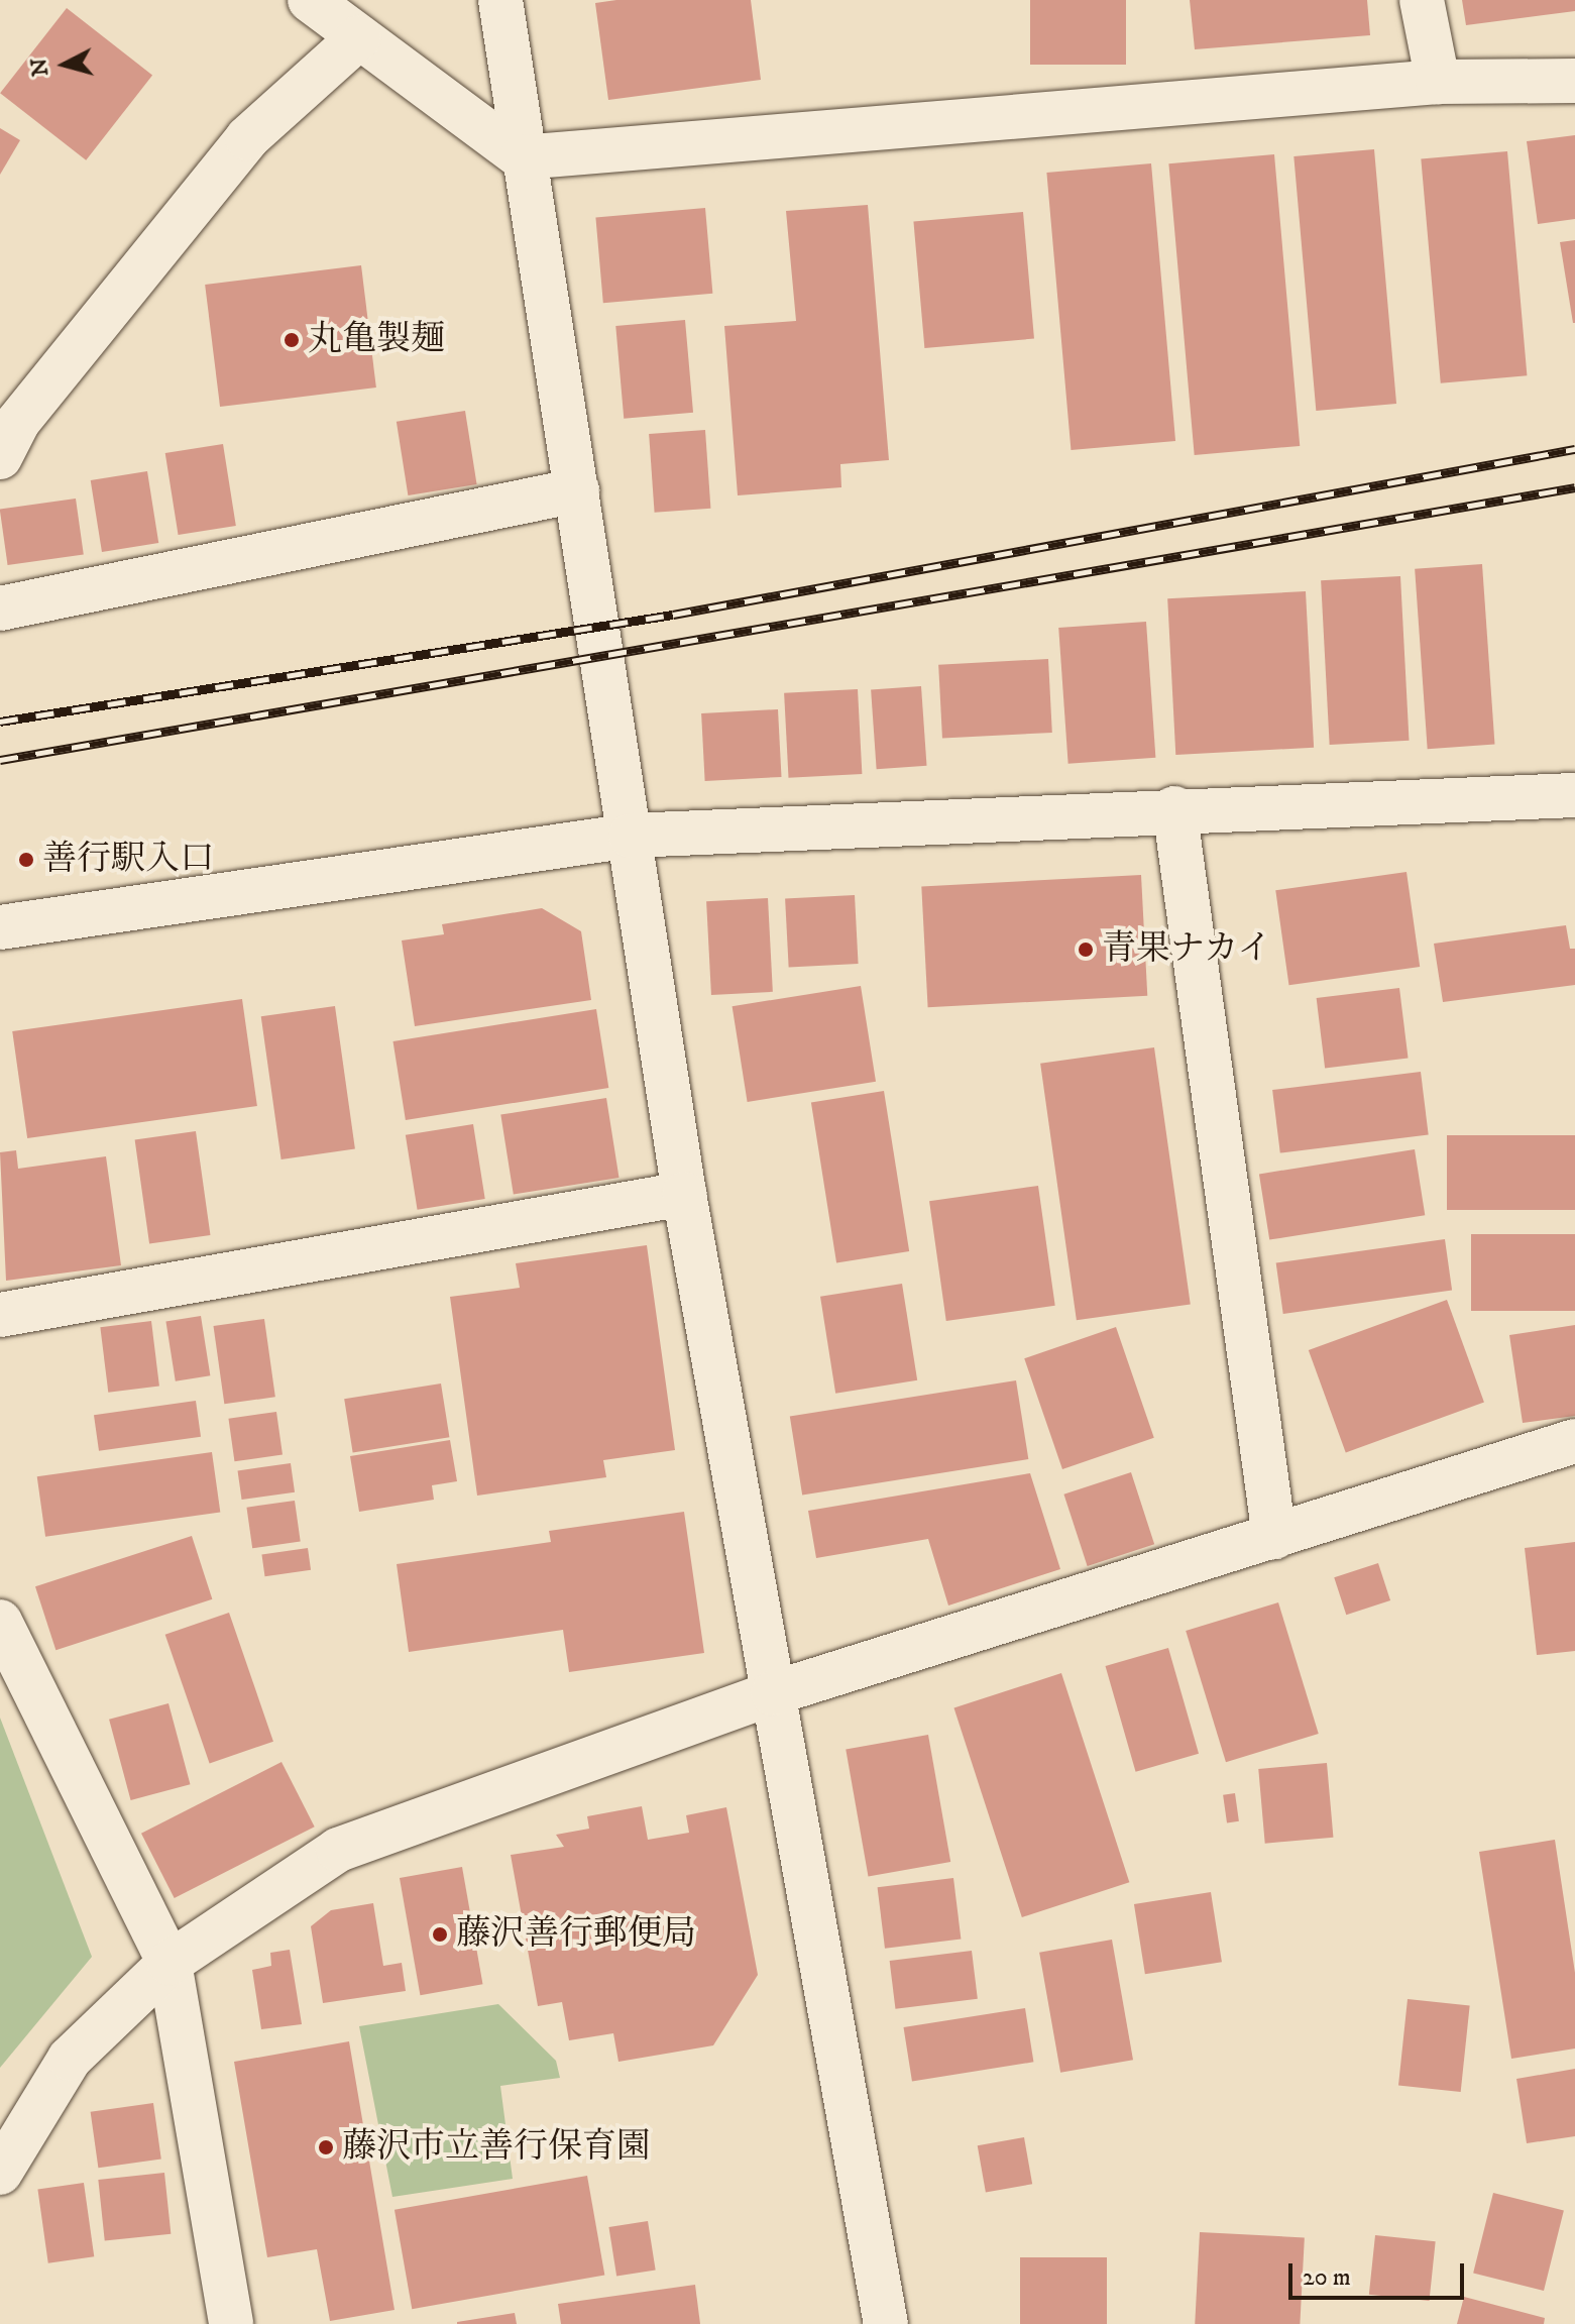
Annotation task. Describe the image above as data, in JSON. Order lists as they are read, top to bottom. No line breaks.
{"places":["丸亀製麺","善行駅入口","青果ナカイ","藤沢善行郵便局","藤沢市立善行保育園"],"scale_bar":"20 m","north":"left"}
